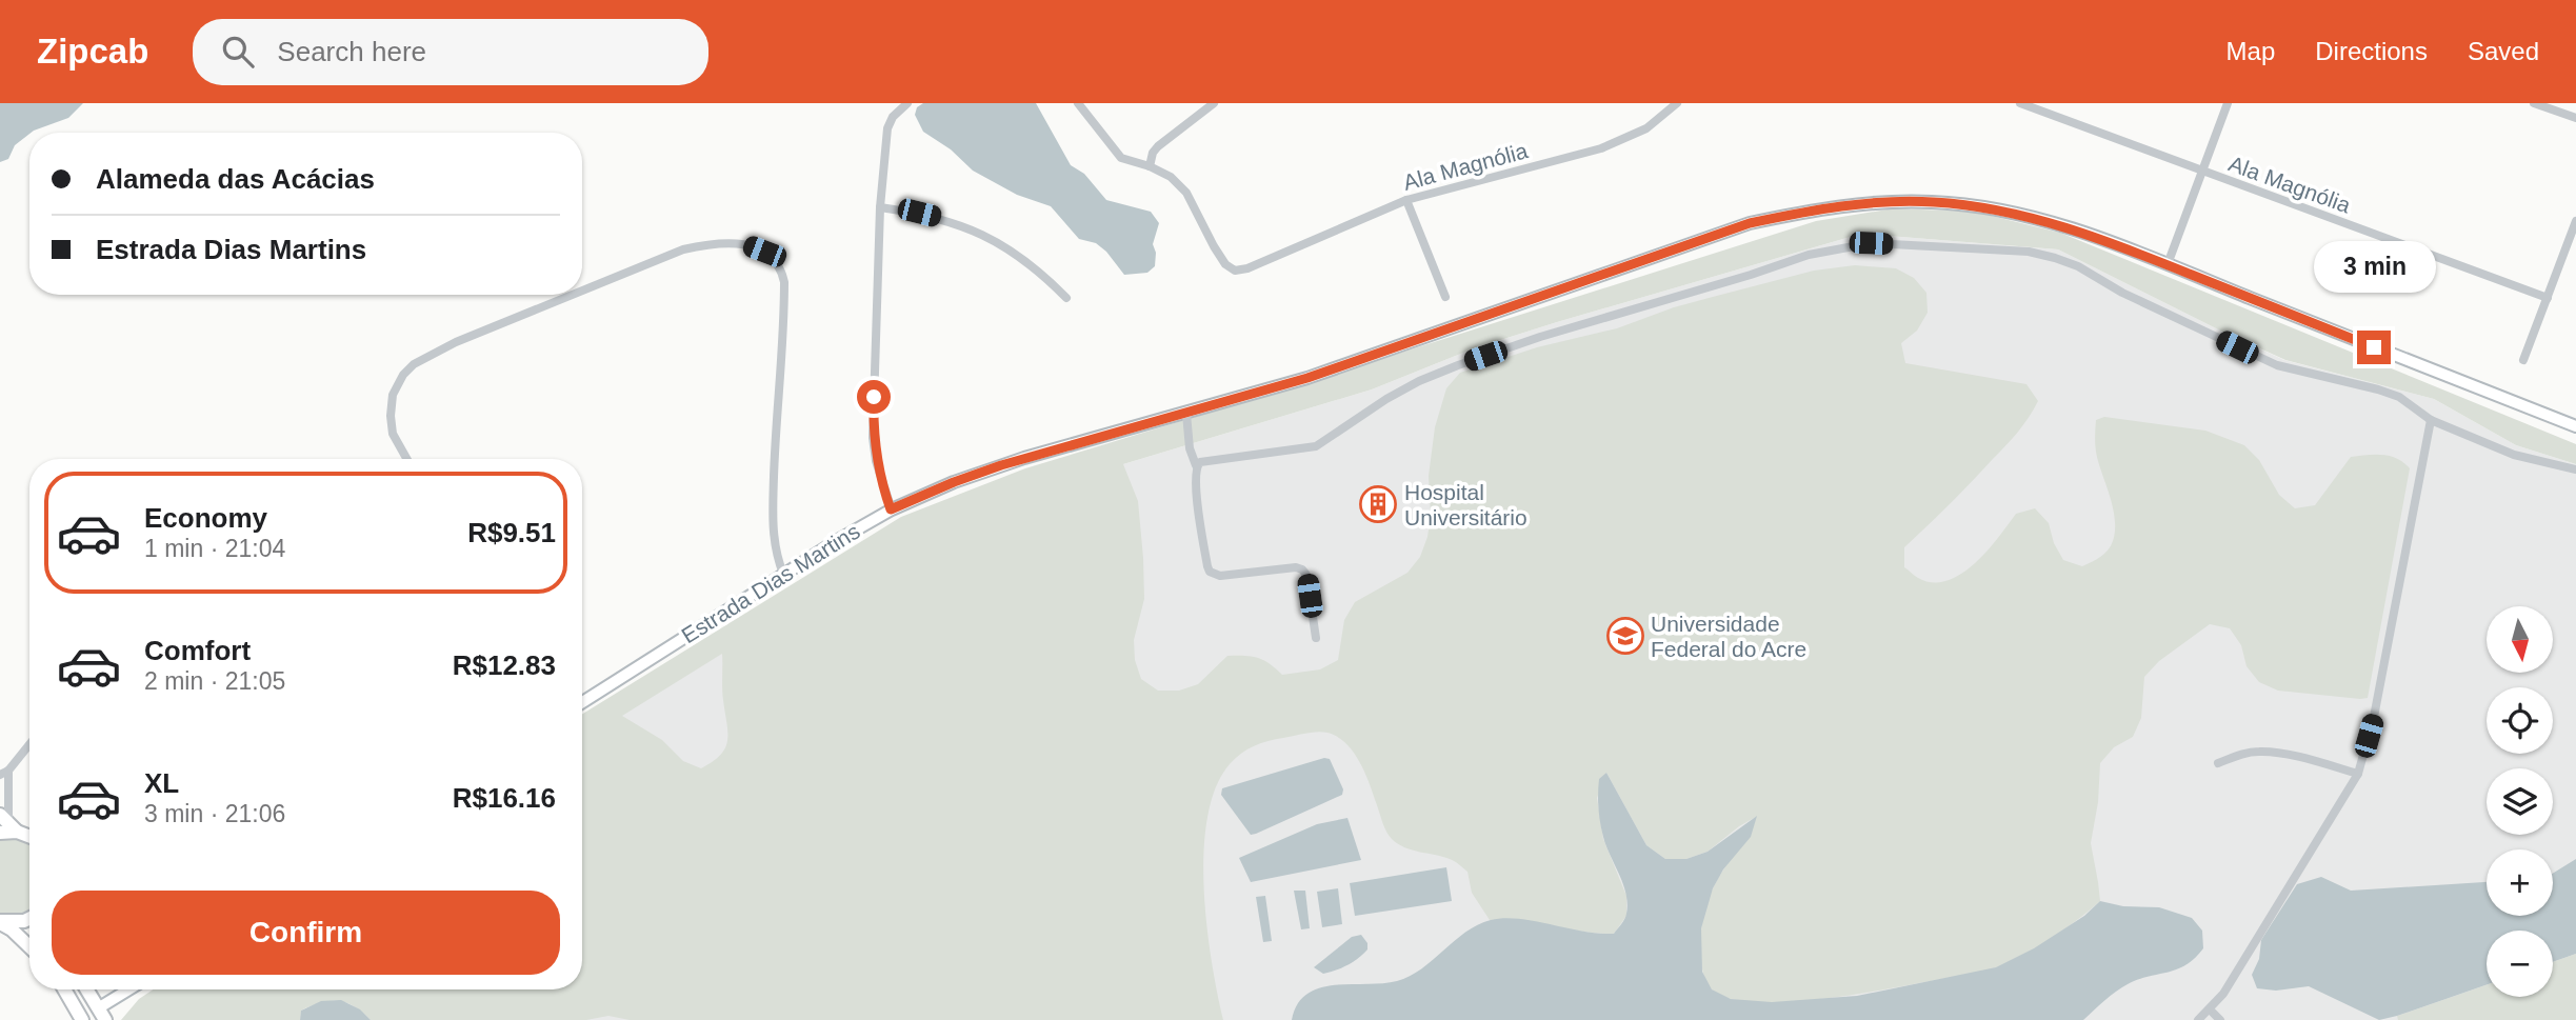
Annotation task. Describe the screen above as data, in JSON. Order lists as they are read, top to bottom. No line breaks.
{"streets":{"street":["Ala Magnólia","Estrada Dias Martins"]},"places":{"building":["Hospital Universitário"],"school or university":["Universidade Federal do Acre"]},"north":"bottom","page":{"header":"Zipcab","search":"Search here","nav":["Map","Directions","Saved"],"banner":["Alameda das Acácias","Estrada Dias Martins"],"bubble":"3 min","list":[{"name":"Economy","note":"1 min · 21:04","value":"R$9.51"},{"name":"Comfort","note":"2 min · 21:05","value":"R$12.83"},{"name":"XL","note":"3 min · 21:06","value":"R$16.16"}],"map_buttons":["+","−"],"buttons":"Confirm"}}
